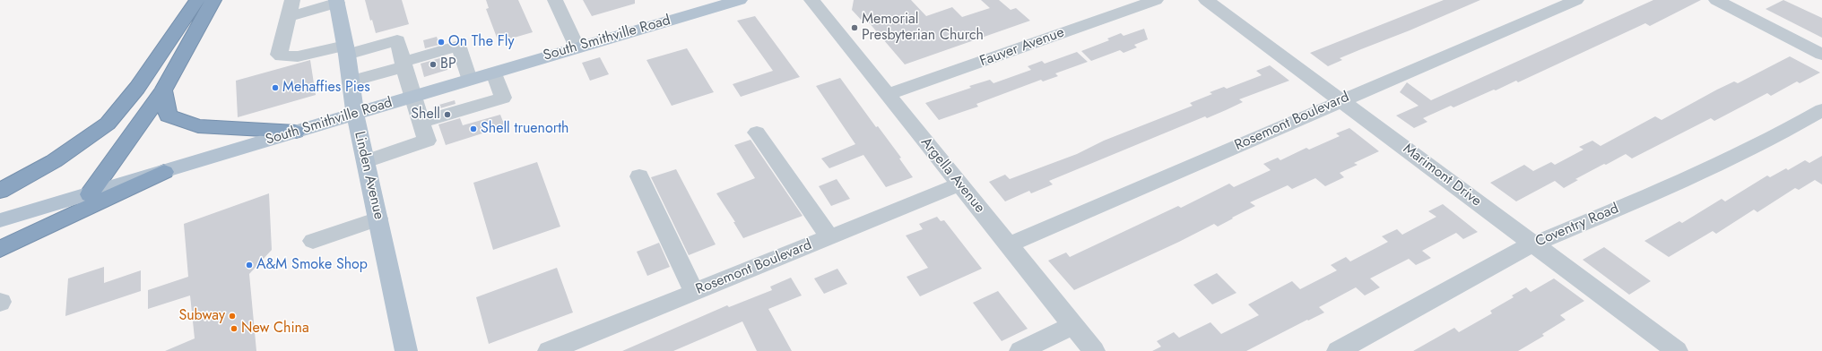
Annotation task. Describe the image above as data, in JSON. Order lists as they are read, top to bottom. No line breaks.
{"streets":{"main road":["South Smithville Road","Linden Avenue"],"street":["Fauver Avenue","Rosemont Boulevard","Argella Avenue","Marimont Drive","Coventry Road"]},"crossings":[["South Smithville Road","Linden Avenue"],["Fauver Avenue","Argella Avenue"],["Rosemont Boulevard","Argella Avenue"],["Rosemont Boulevard","Marimont Drive"],["Marimont Drive","Coventry Road"]],"places":["Memorial Presbyterian Church","On The Fly","BP","Mehaffies Pies","Shell","Shell truenorth","A&M Smoke Shop","Subway","New China"]}
